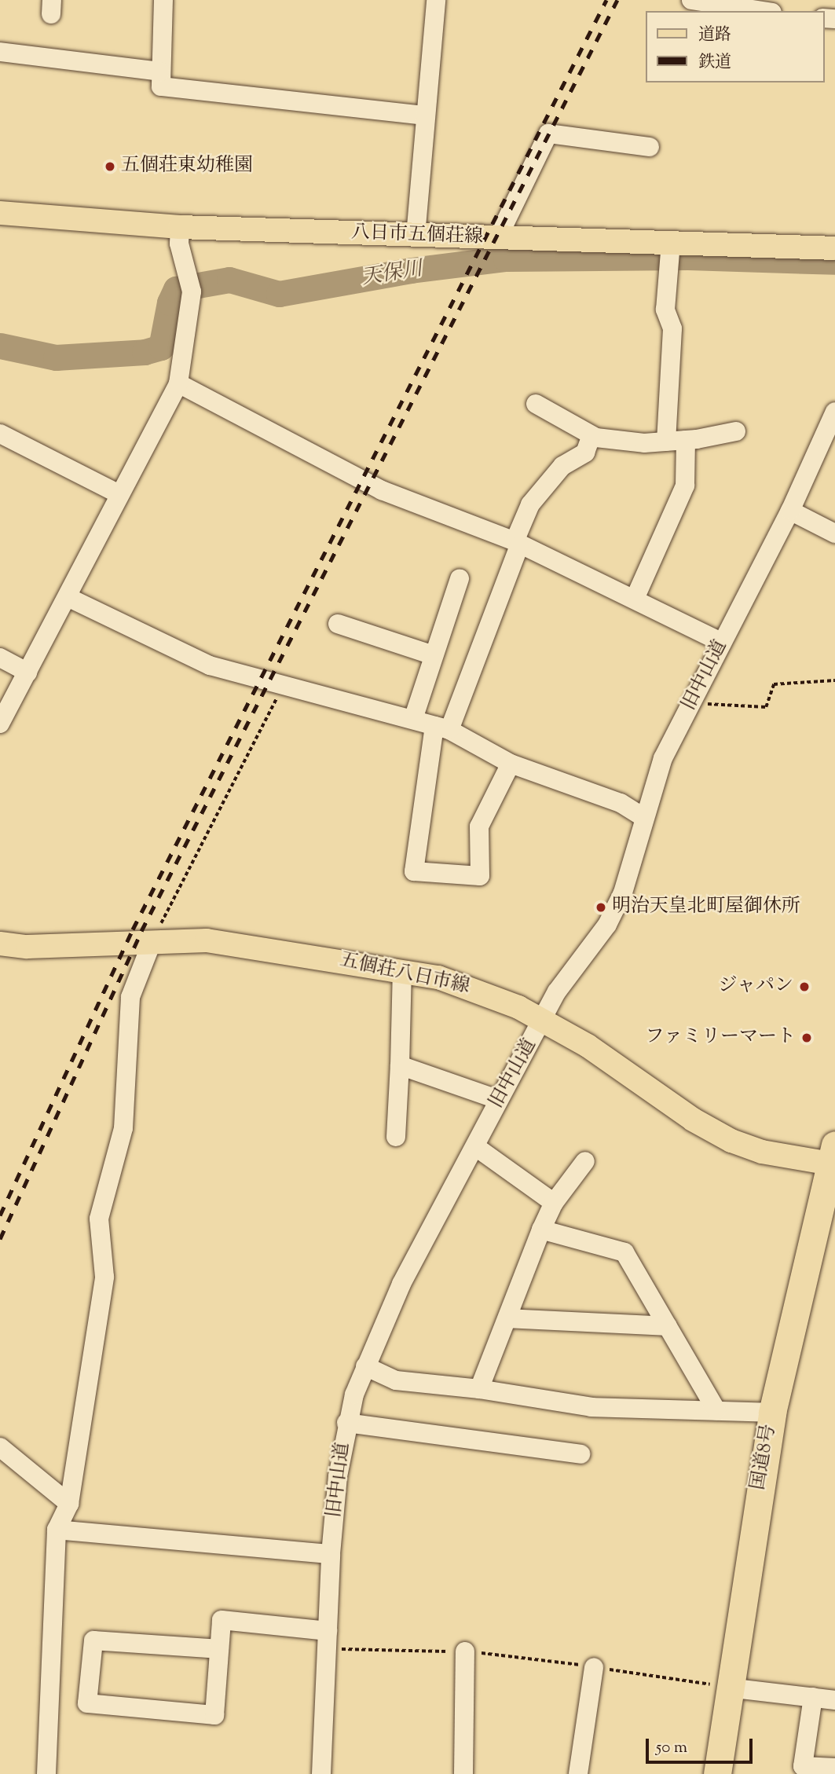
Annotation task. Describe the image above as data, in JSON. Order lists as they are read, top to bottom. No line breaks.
{"streets":{"highway":["国道8号"],"main road":["八日市五個荘線","五個荘八日市線"],"street":["旧中山道"]},"crossings":[["旧中山道","五個荘八日市線"],["五個荘八日市線","国道8号"]],"water":["天保川"],"places":["五個荘東幼稚園","明治天皇北町屋御休所","ジャパン","ファミリーマート"],"legend":["道路","鉄道"],"scale_bar":"50 m"}
